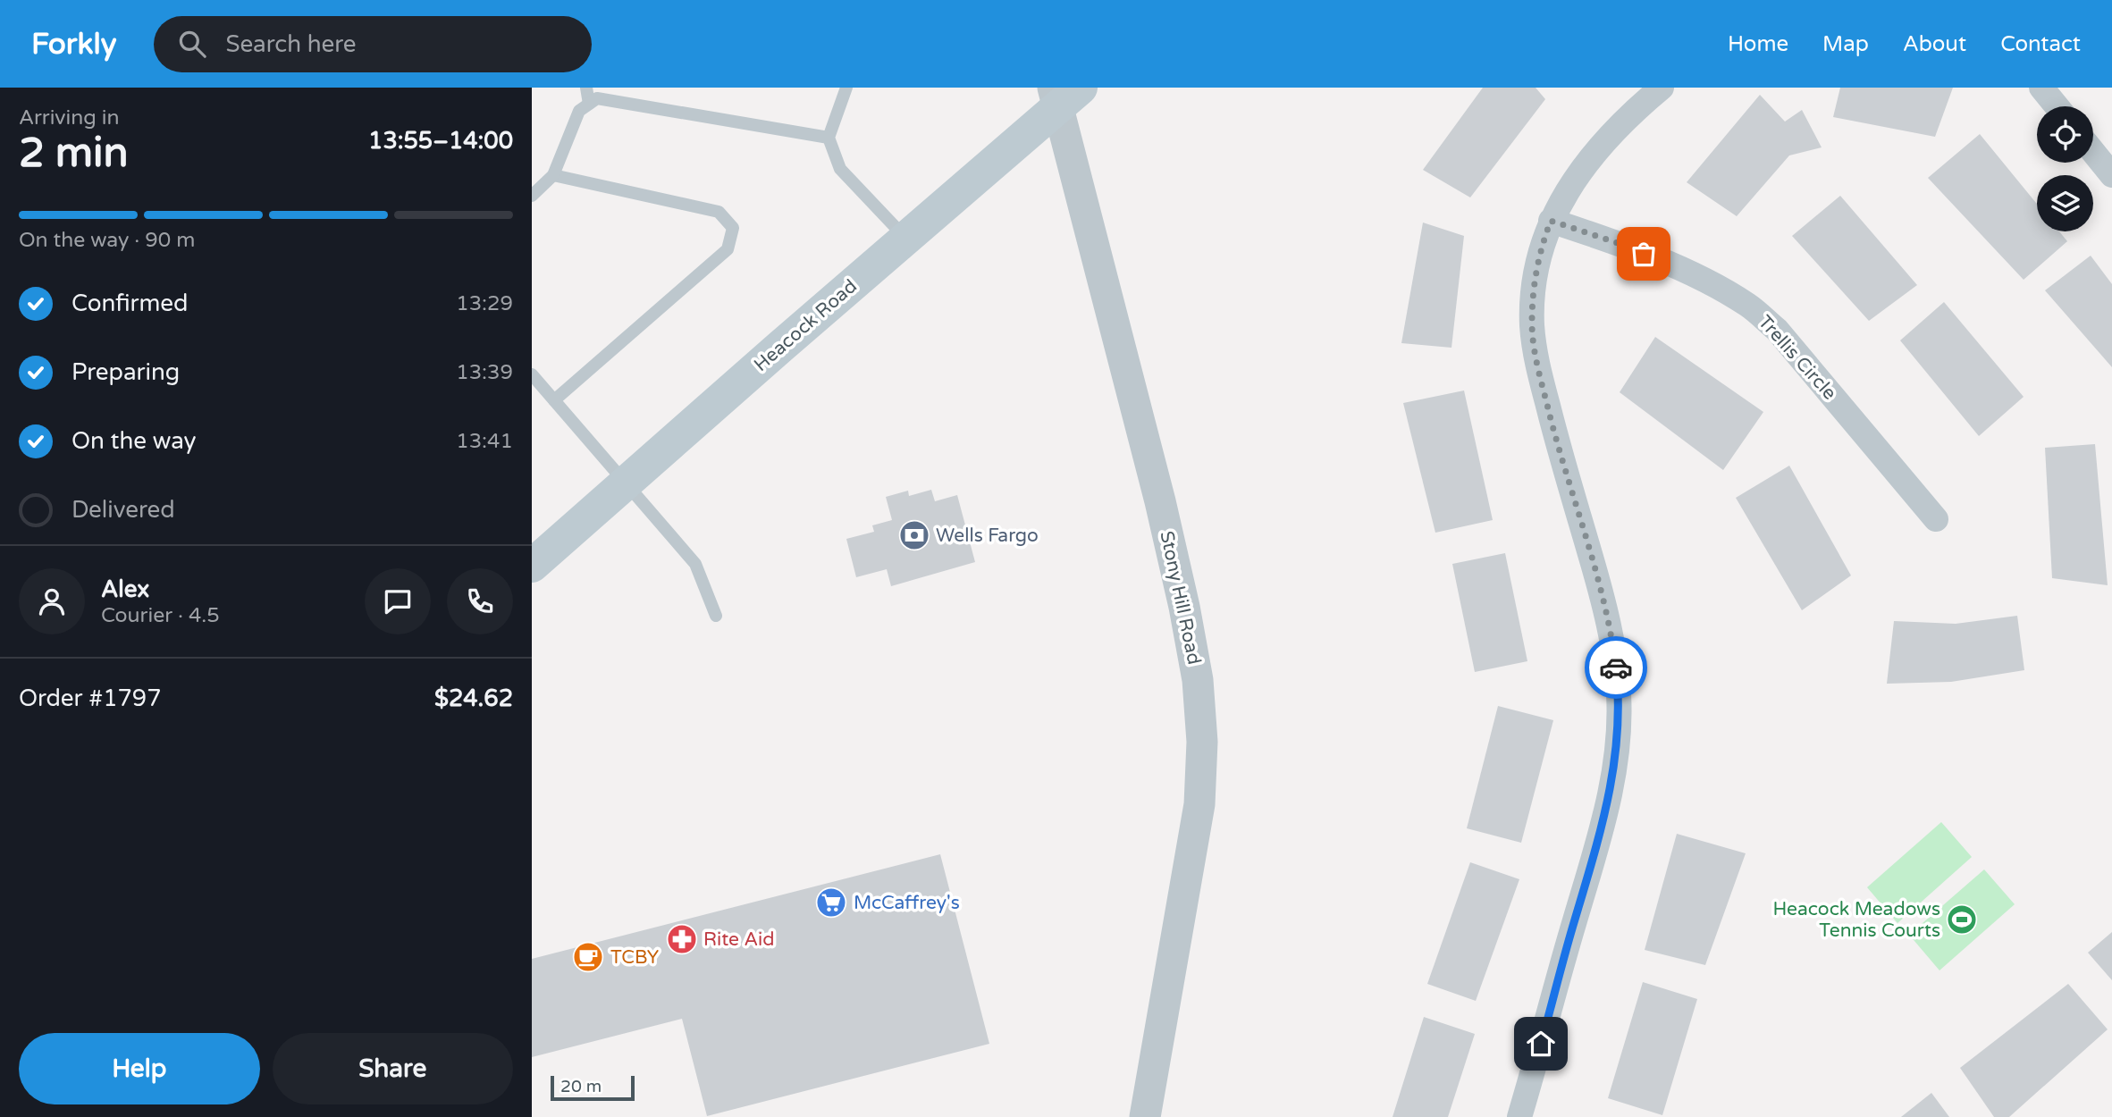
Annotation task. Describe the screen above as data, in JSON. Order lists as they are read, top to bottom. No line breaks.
{"streets":{"main road":["Heacock Road"],"street":["Trellis Circle","Stony Hill Road"]},"crossings":[["Heacock Road","Stony Hill Road"]],"places":{"bank":["Wells Fargo"],"supermarket":["McCaffrey's"],"sports":["Heacock Meadows Tennis Courts"],"pharmacy":["Rite Aid"],"cafe":["TCBY"]},"scale_bar":"20 m","page":{"header":"Forkly","search":"Search here","nav":["Home","Map","About","Contact"],"heading":["2 min","Arriving in","13:55–14:00"],"panel":["Alex","Courier · 4.5","Order #1797","$24.62"],"bar":"On the way · 90 m","list":[["Confirmed","13:29"],["Preparing","13:39"],["On the way","13:41"],"Delivered"],"buttons":["Help","Share"],"scale":"20 m"}}
